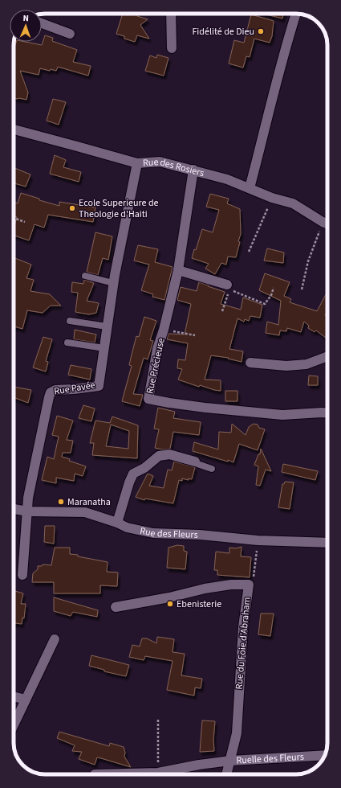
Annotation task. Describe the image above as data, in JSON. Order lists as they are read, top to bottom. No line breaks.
{"streets":{"street":["Rue des Rosiers","Rue Précieuse","Rue Pavée","Rue des Fleurs","Rue du Foie d'Abraham","Ruelle des Fleurs"]},"crossings":[["Rue des Rosiers","Rue Précieuse"],["Rue des Rosiers","Rue Pavée"],["Rue Pavée","Rue des Fleurs"],["Rue du Foie d'Abraham","Ruelle des Fleurs"]],"places":["Fidélité de Dieu","Ecole Superieure de Theologie d'Haiti","Maranatha","Ebenisterie"],"north":"top"}
